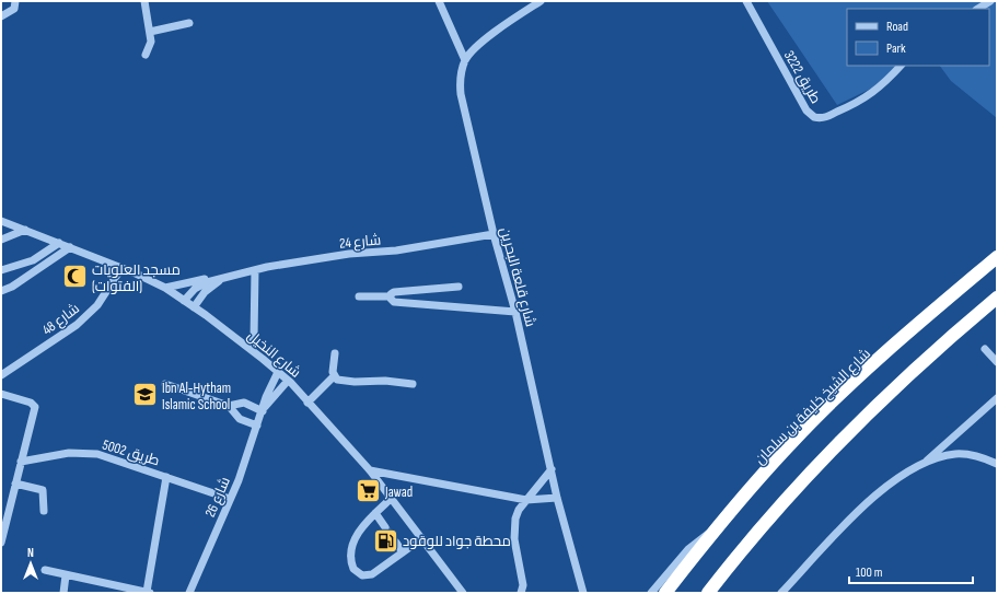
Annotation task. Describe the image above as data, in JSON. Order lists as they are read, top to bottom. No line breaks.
{"streets":{"highway":["شارع الشيخ خليفة بن سلمان"],"street":["طريق 3222","شارع 24","شارع قلعة البحرين","شارع 48","شارع النخيل","طريق 5002","شارع 26"]},"crossings":[["شارع 24","شارع قلعة البحرين"],["شارع 24","شارع النخيل"],["شارع 48","شارع النخيل"],["شارع النخيل","شارع 26"],["طريق 5002","شارع 26"]],"places":{"mosque":["مسجد العلويات (الفتوات)"],"school or university":["Ibn Al-Hytham Islamic School"],"supermarket":["Jawad"],"fuel station":["محطة جواد للوقود"]},"legend":["Road","Park"],"scale_bar":"100 m","north":"top"}
